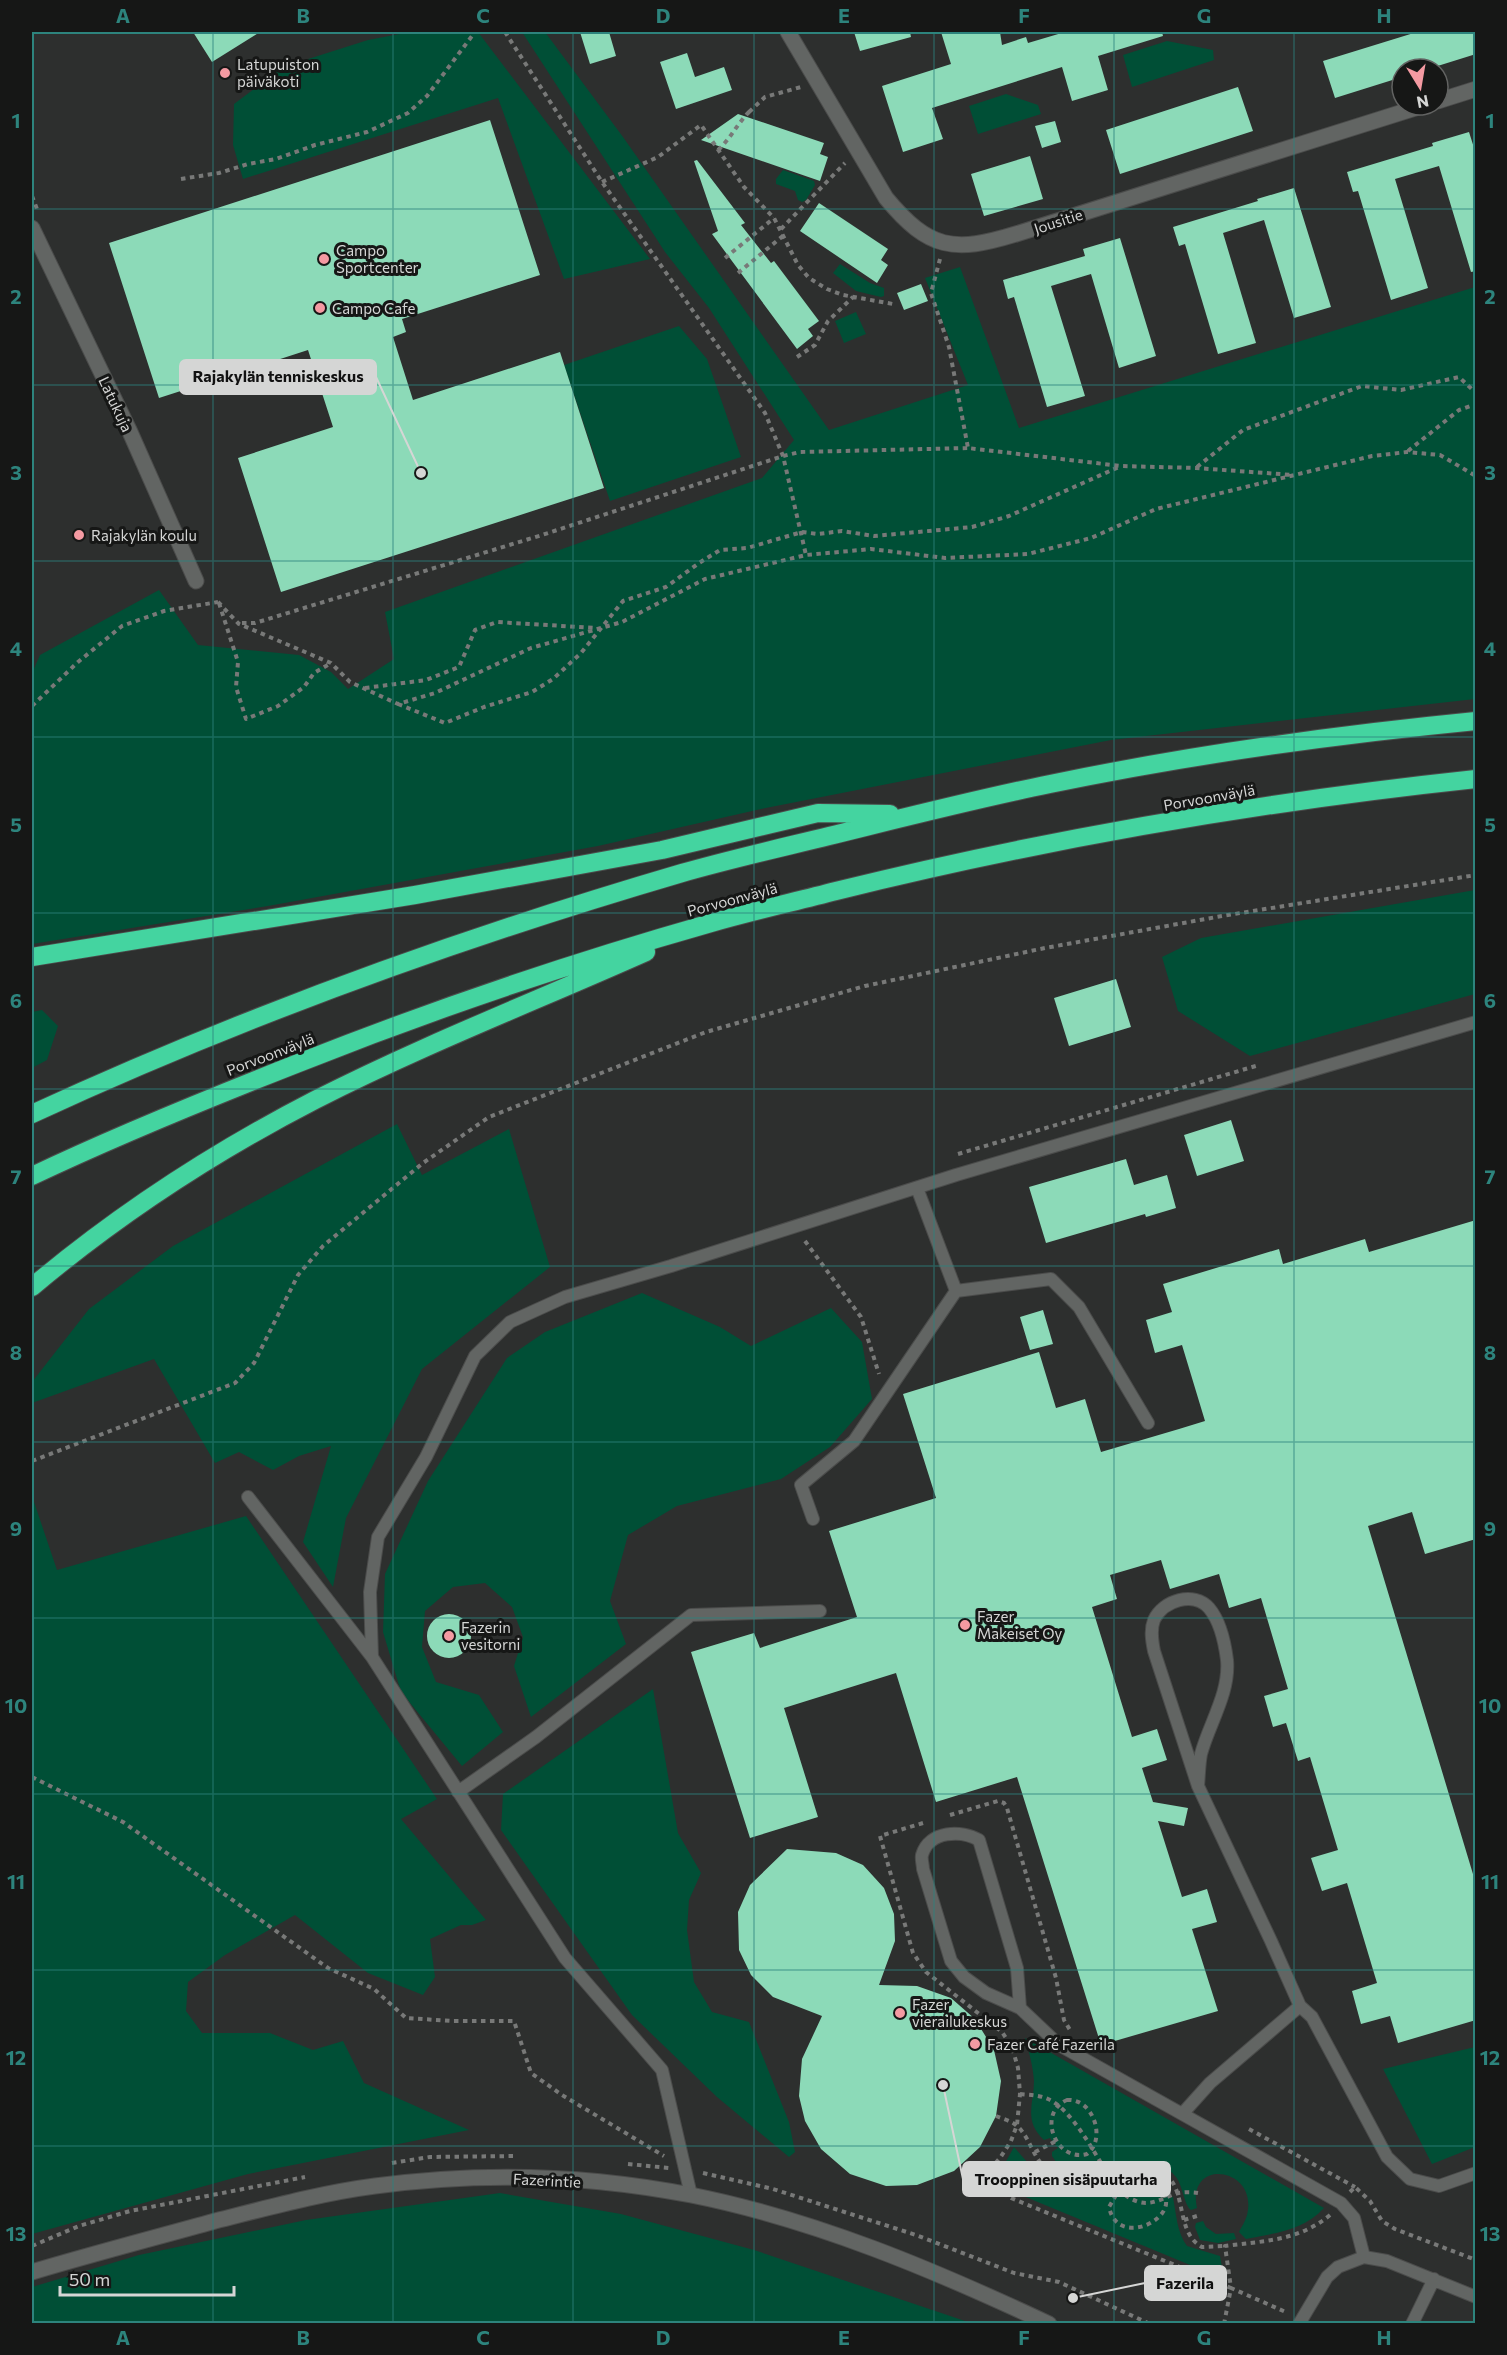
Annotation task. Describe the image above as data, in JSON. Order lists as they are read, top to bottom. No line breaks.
{"streets":{"highway":["Porvoonväylä"],"street":["Jousitie","Latukuja","Fazerintie"]},"places":["Latupuiston päiväkoti","Campo Sportcenter","Campo Cafe","Rajakylän tenniskeskus","Rajakylän koulu","Fazer Makeiset Oy","Fazerin vesitorni","Fazer vierailukeskus","Fazer Café Fazerila","Trooppinen sisäpuutarha","Fazerila"],"scale_bar":"50 m","north":"bottom","grid":{"columns":["A","B","C","D","E","F","G","H"],"rows":["1","2","3","4","5","6","7","8","9","10","11","12","13"]}}
